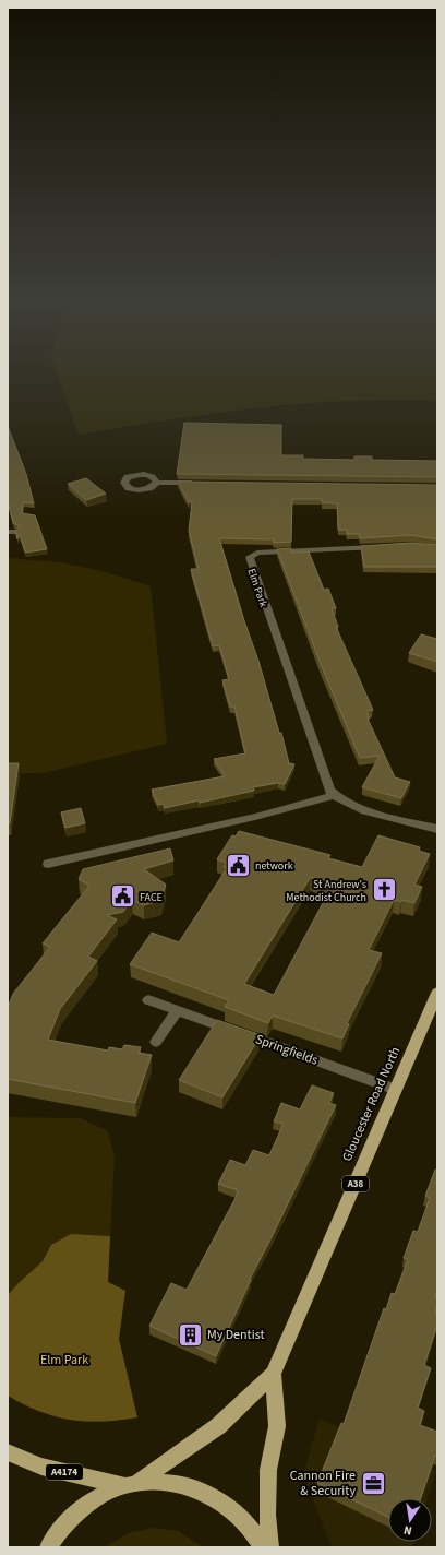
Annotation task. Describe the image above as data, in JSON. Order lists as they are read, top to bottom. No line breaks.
{"streets":{"main road":["Gloucester Road North","A38","A4174"],"street":["Elm Park","Springfields"]},"crossings":[["Springfields","Gloucester Road North"],["Gloucester Road North","A4174"]],"parks":["Elm Park"],"places":{"public building":["network","FACE"],"church":["St Andrew's Methodist Church"],"building":["My Dentist"],"office":["Cannon Fire & Security"]},"north":"bottom"}
